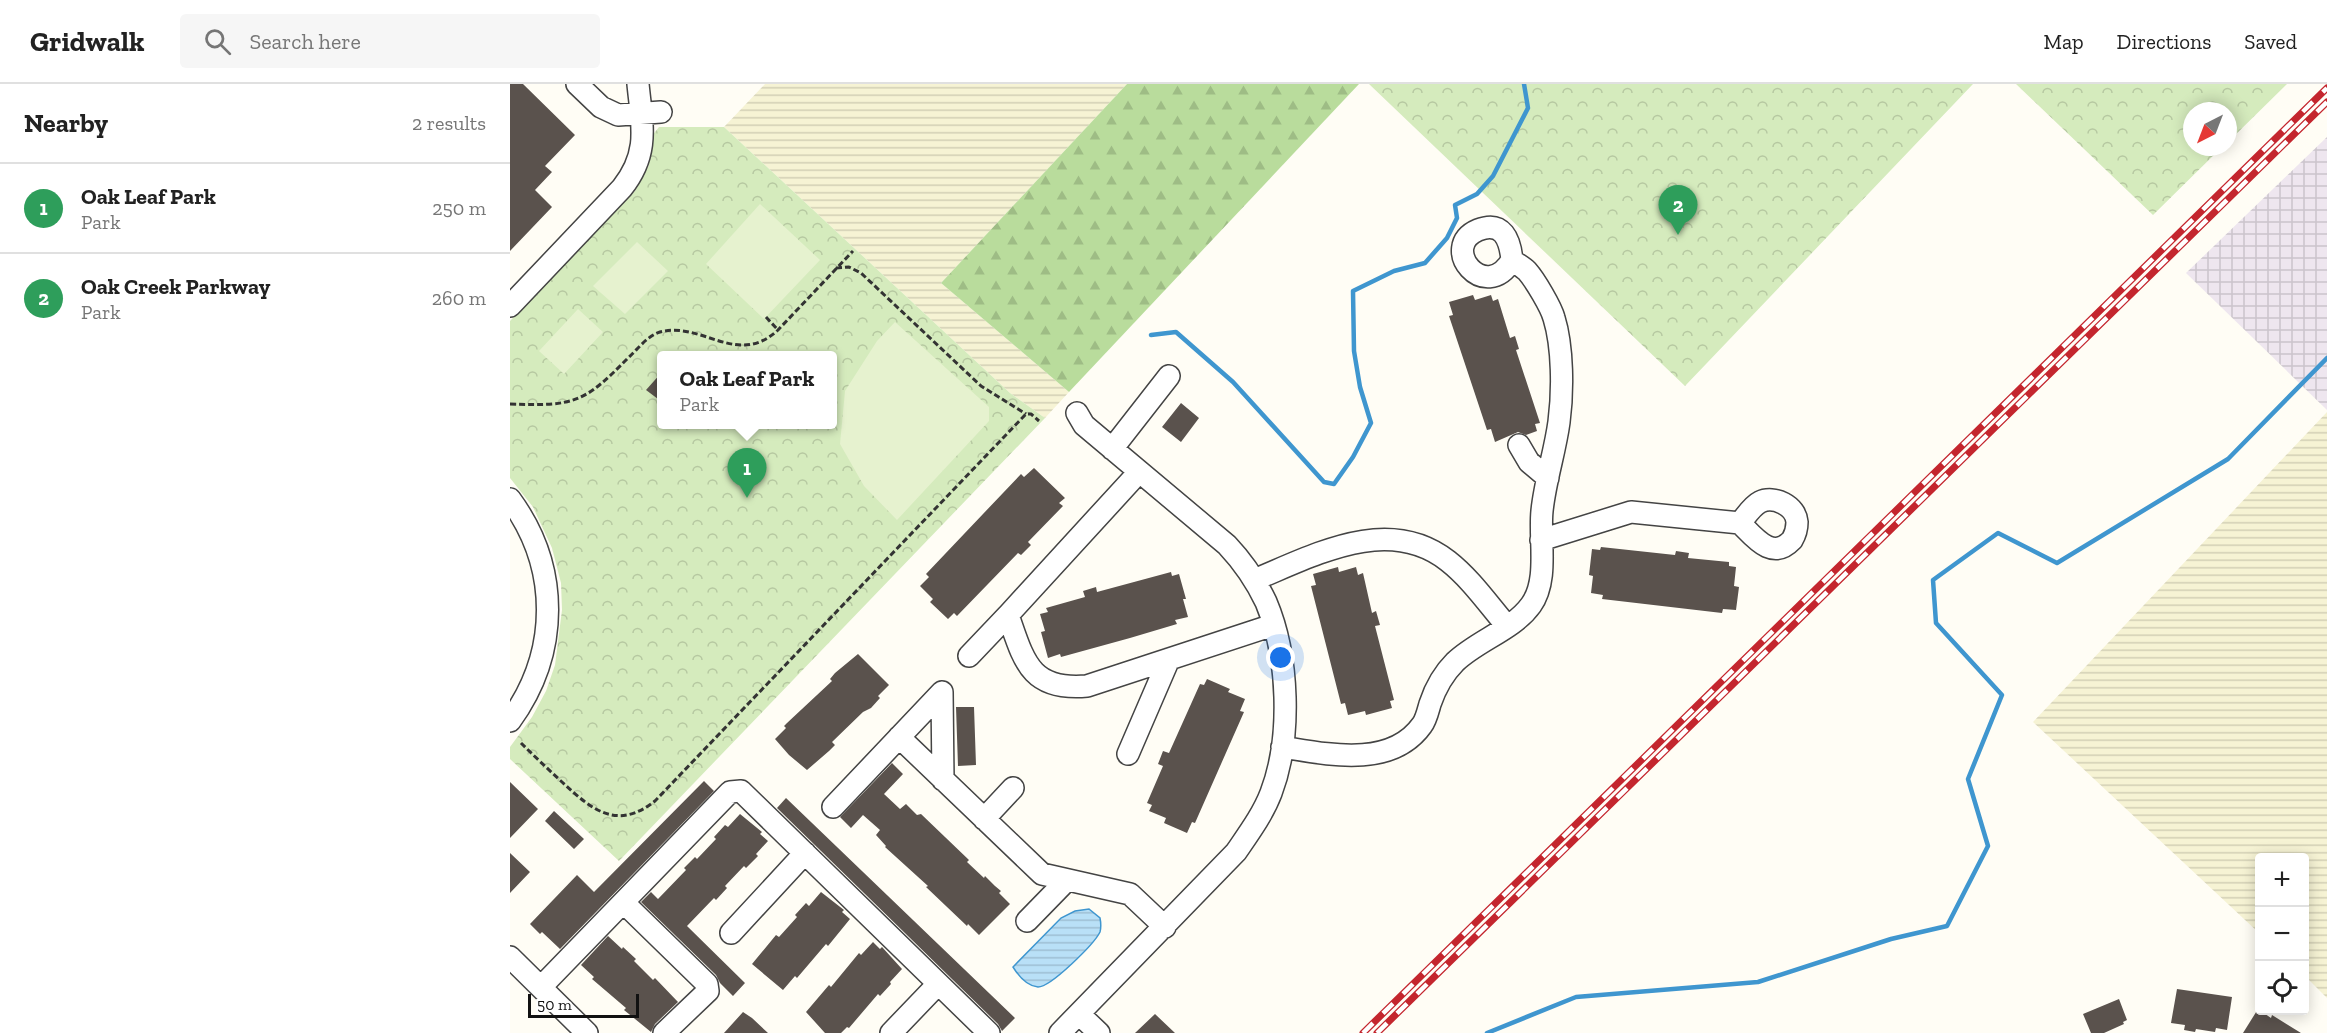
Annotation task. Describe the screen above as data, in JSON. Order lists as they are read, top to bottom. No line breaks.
{"scale_bar":"50 m","north":"bottom left","page":{"header":"Gridwalk","search":"Search here","nav":["Map","Directions","Saved"],"heading":["Nearby","2 results"],"list":[{"mark":"1","name":"Oak Leaf Park","note":"Park","value":"250 m"},{"mark":"2","name":"Oak Creek Parkway","note":"Park","value":"260 m"}],"pins":["2","1"],"popup":["Oak Leaf Park","Park"],"map_buttons":["+","−"],"scale":"50 m"}}
